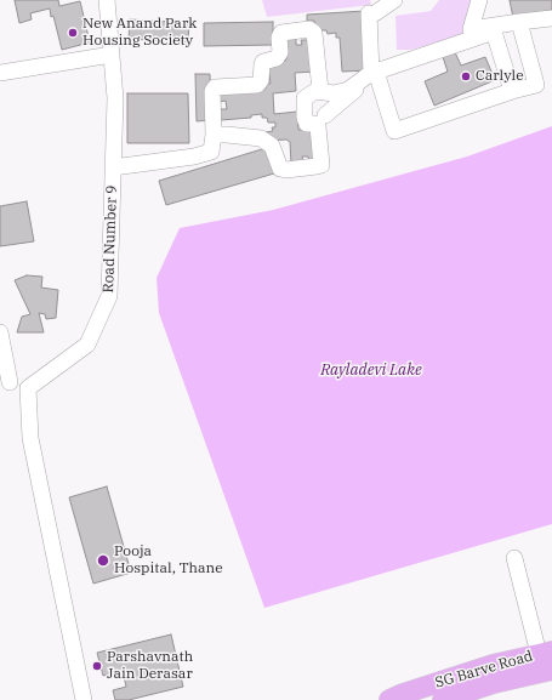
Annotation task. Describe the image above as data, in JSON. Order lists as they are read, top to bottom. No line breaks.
{"streets":{"main road":["SG Barve Road"],"street":["Road Number 9"]},"water":["Rayladevi Lake"],"places":["New Anand Park Housing Society","Carlyle","Pooja Hospital, Thane","Parshavnath Jain Derasar"]}
